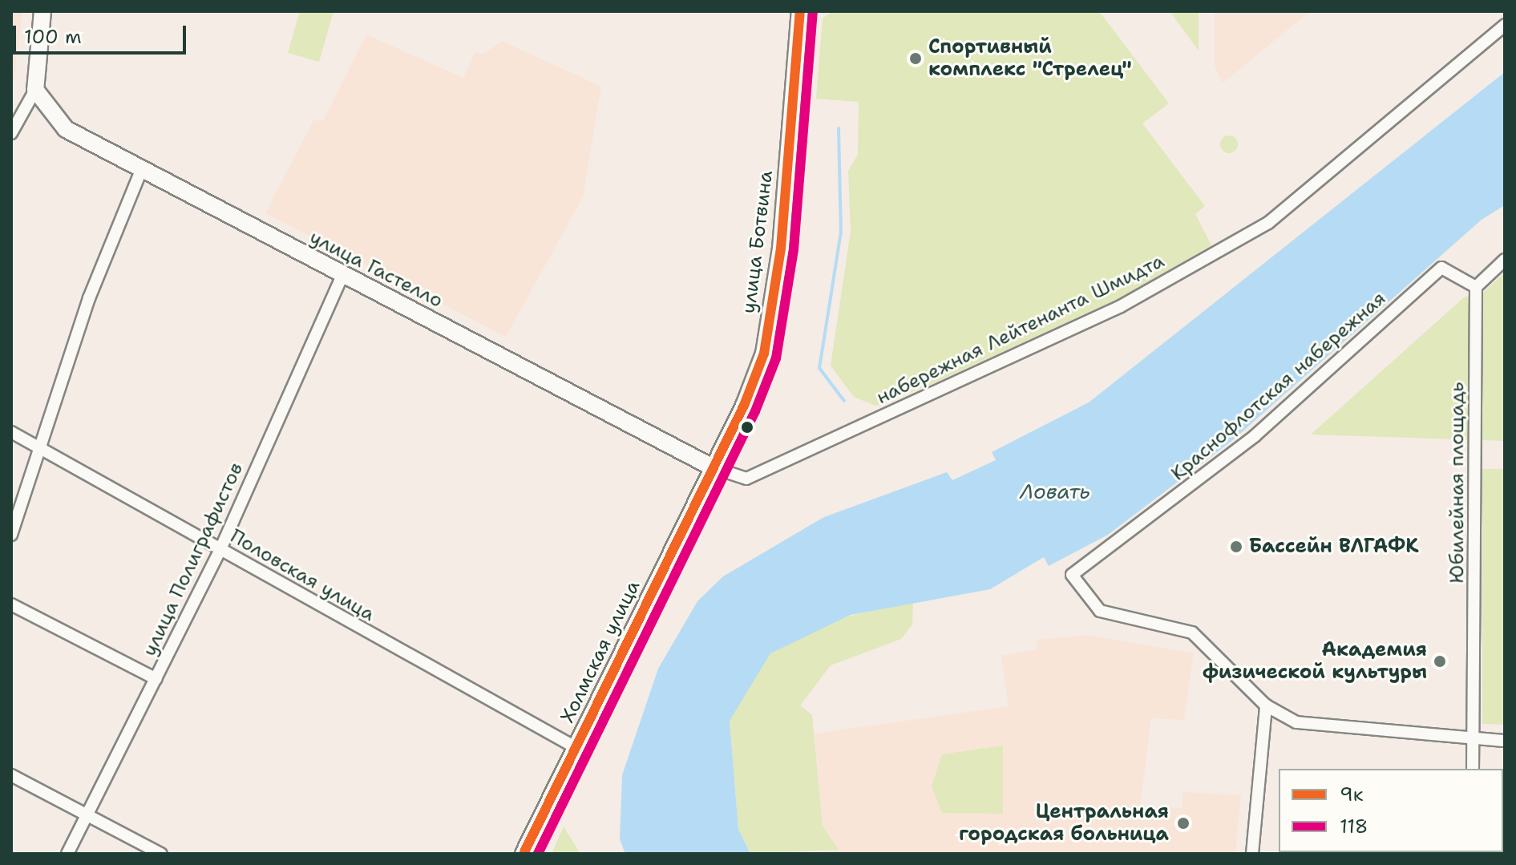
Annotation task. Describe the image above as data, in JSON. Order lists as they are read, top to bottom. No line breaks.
{"streets":{"main road":["улица Ботвина","улица Гастелло","Холмская улица"],"street":["набережная Лейтенанта Шмидта","Краснофлотская набережная","Юбилейная площадь","улица Полиграфистов","Половская улица"]},"crossings":[["улица Ботвина","улица Гастелло"],["улица Ботвина","набережная Лейтенанта Шмидта"],["улица Ботвина","Холмская улица"],["улица Гастелло","набережная Лейтенанта Шмидта"],["улица Гастелло","улица Полиграфистов"],["улица Гастелло","Холмская улица"],["набережная Лейтенанта Шмидта","Холмская улица"],["Краснофлотская набережная","Юбилейная площадь"],["улица Полиграфистов","Половская улица"],["Половская улица","Холмская улица"]],"water":["Ловать"],"places":["Спортивный комплекс \"Стрелец\"","Бассейн ВЛГАФК","Aкадемия физической культуры","Центральная городская больница"],"lines":["transit line 9к","transit line 118"],"legend":["9к","118"],"scale_bar":"100 m"}
